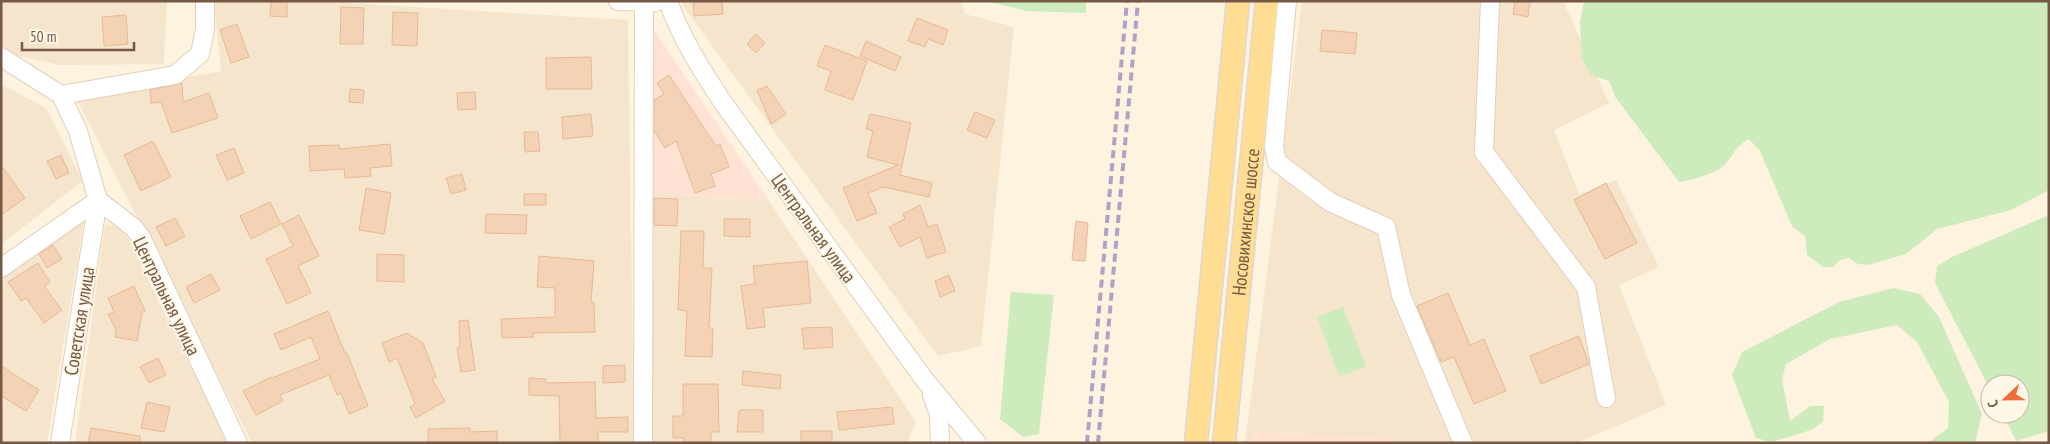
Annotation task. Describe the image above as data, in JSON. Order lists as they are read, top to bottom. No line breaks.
{"streets":{"main road":["Носовихинское шоссе"],"street":["Центральная улица","Советская улица"]},"crossings":[["Центральная улица","Советская улица"]],"scale_bar":"50 m","north":"left"}
